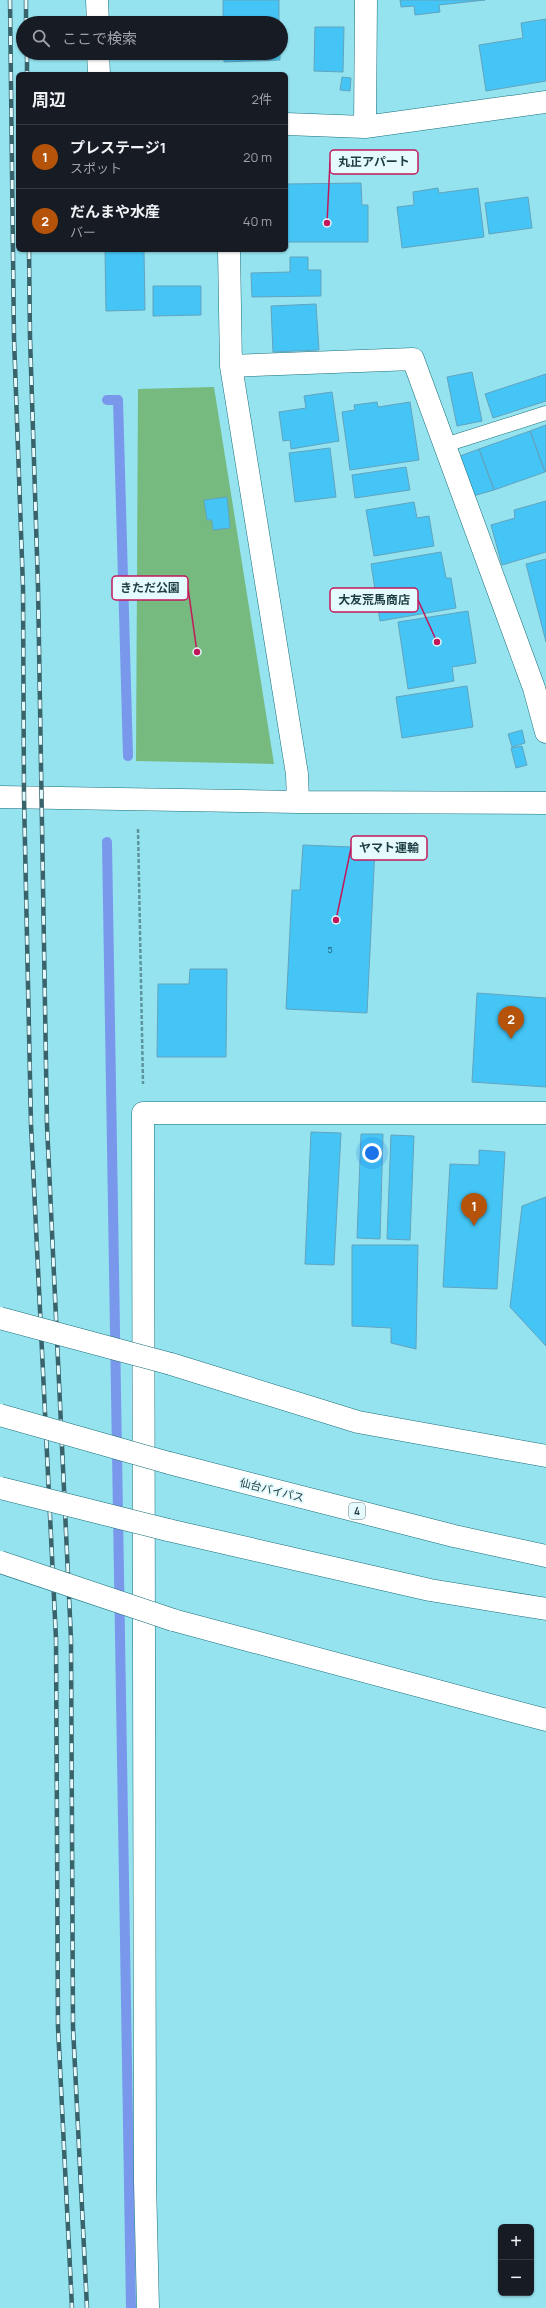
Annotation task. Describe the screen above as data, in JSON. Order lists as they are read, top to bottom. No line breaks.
{"streets":{"main road":["仙台バイパス","4"]},"places":["丸正アパート","大友荒馬商店","きただ公園","ヤマト運輸"],"house_numbers":["5"],"page":{"search":"ここで検索","heading":["周辺","2件"],"list":[{"mark":"1","name":"プレステージ1","note":"スポット","value":"20 m"},{"mark":"2","name":"だんまや水産","note":"バー","value":"40 m"}],"pins":["2","1"],"map_buttons":["+","−"]}}
